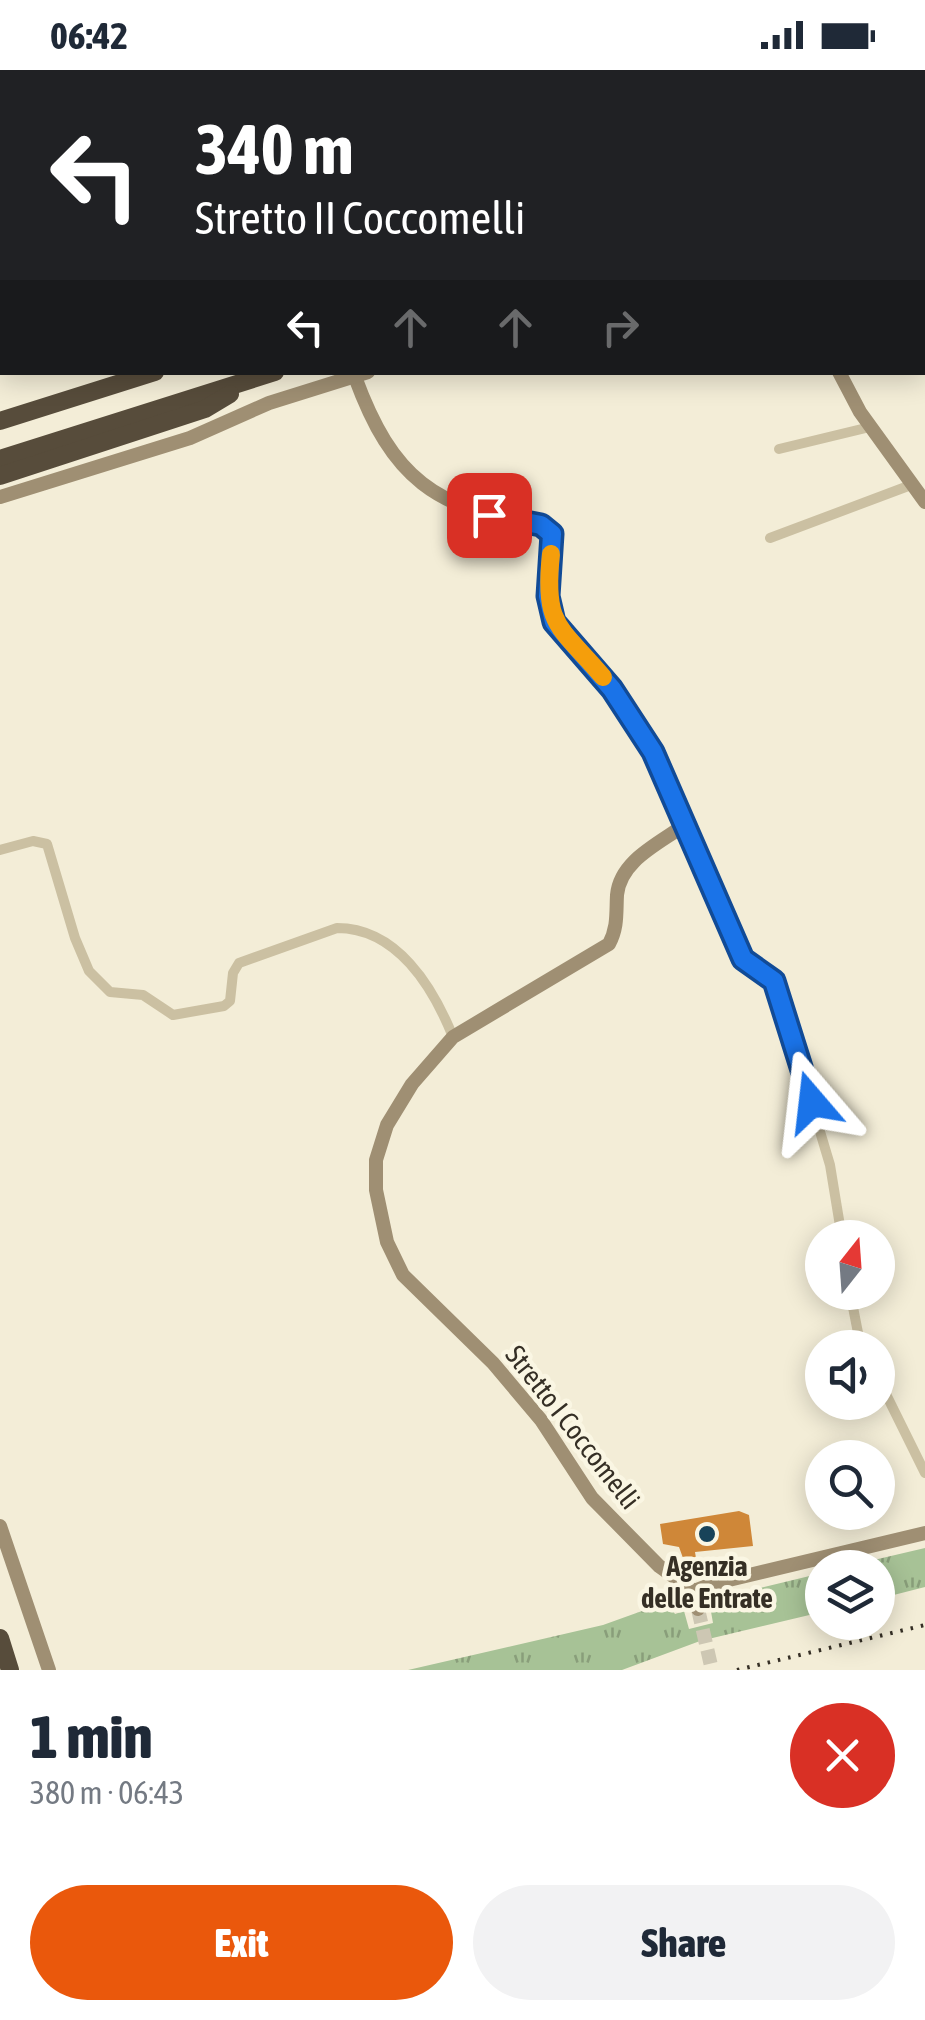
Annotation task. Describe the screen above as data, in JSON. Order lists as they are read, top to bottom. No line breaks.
{"streets":{"street":["Stretto I Coccomelli"]},"places":["Agenzia delle Entrate"],"north":"top","page":{"status":"06:42","turn":["340 m","Stretto II Coccomelli"],"heading":["1 min","380 m · 06:43"],"buttons":["Exit","Share"]}}
